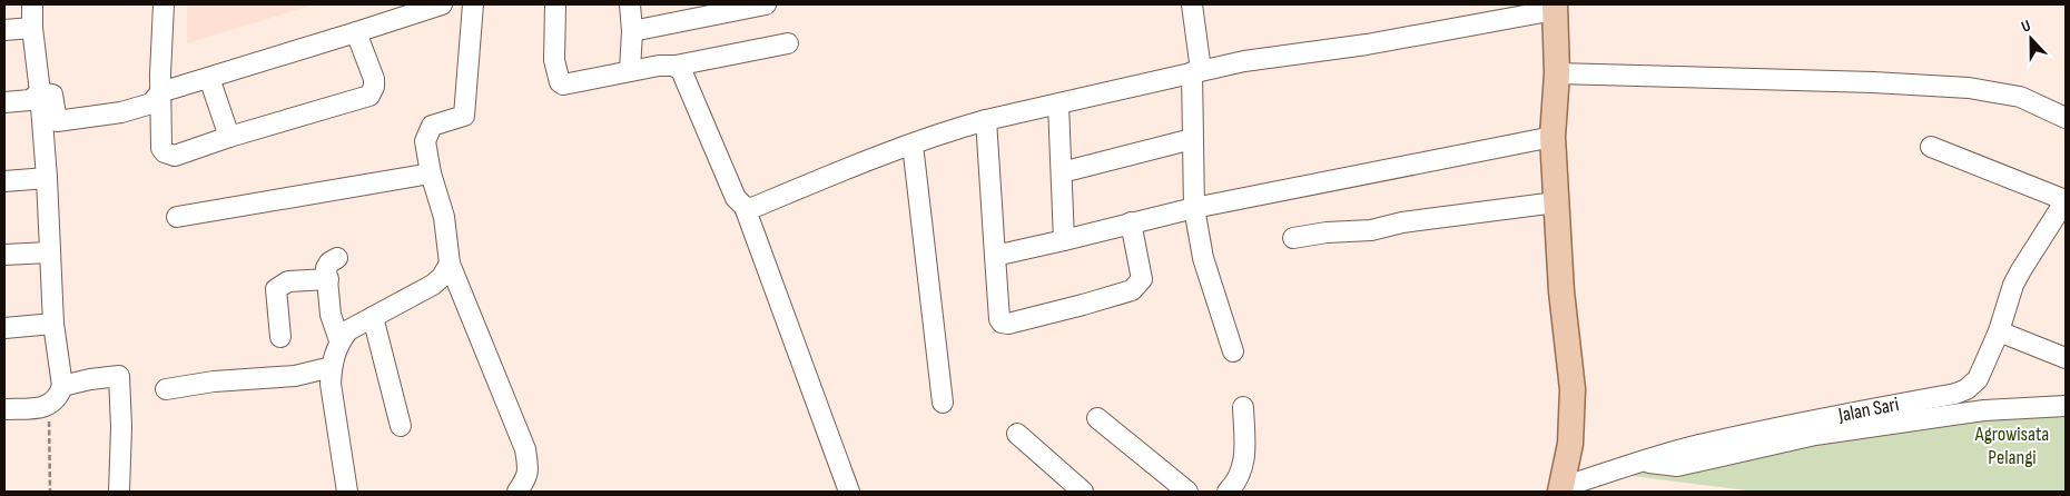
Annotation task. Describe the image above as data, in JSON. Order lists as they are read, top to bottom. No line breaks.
{"streets":{"street":["Jalan Sari"]},"parks":["Agrowisata Pelangi"],"north":"top"}
